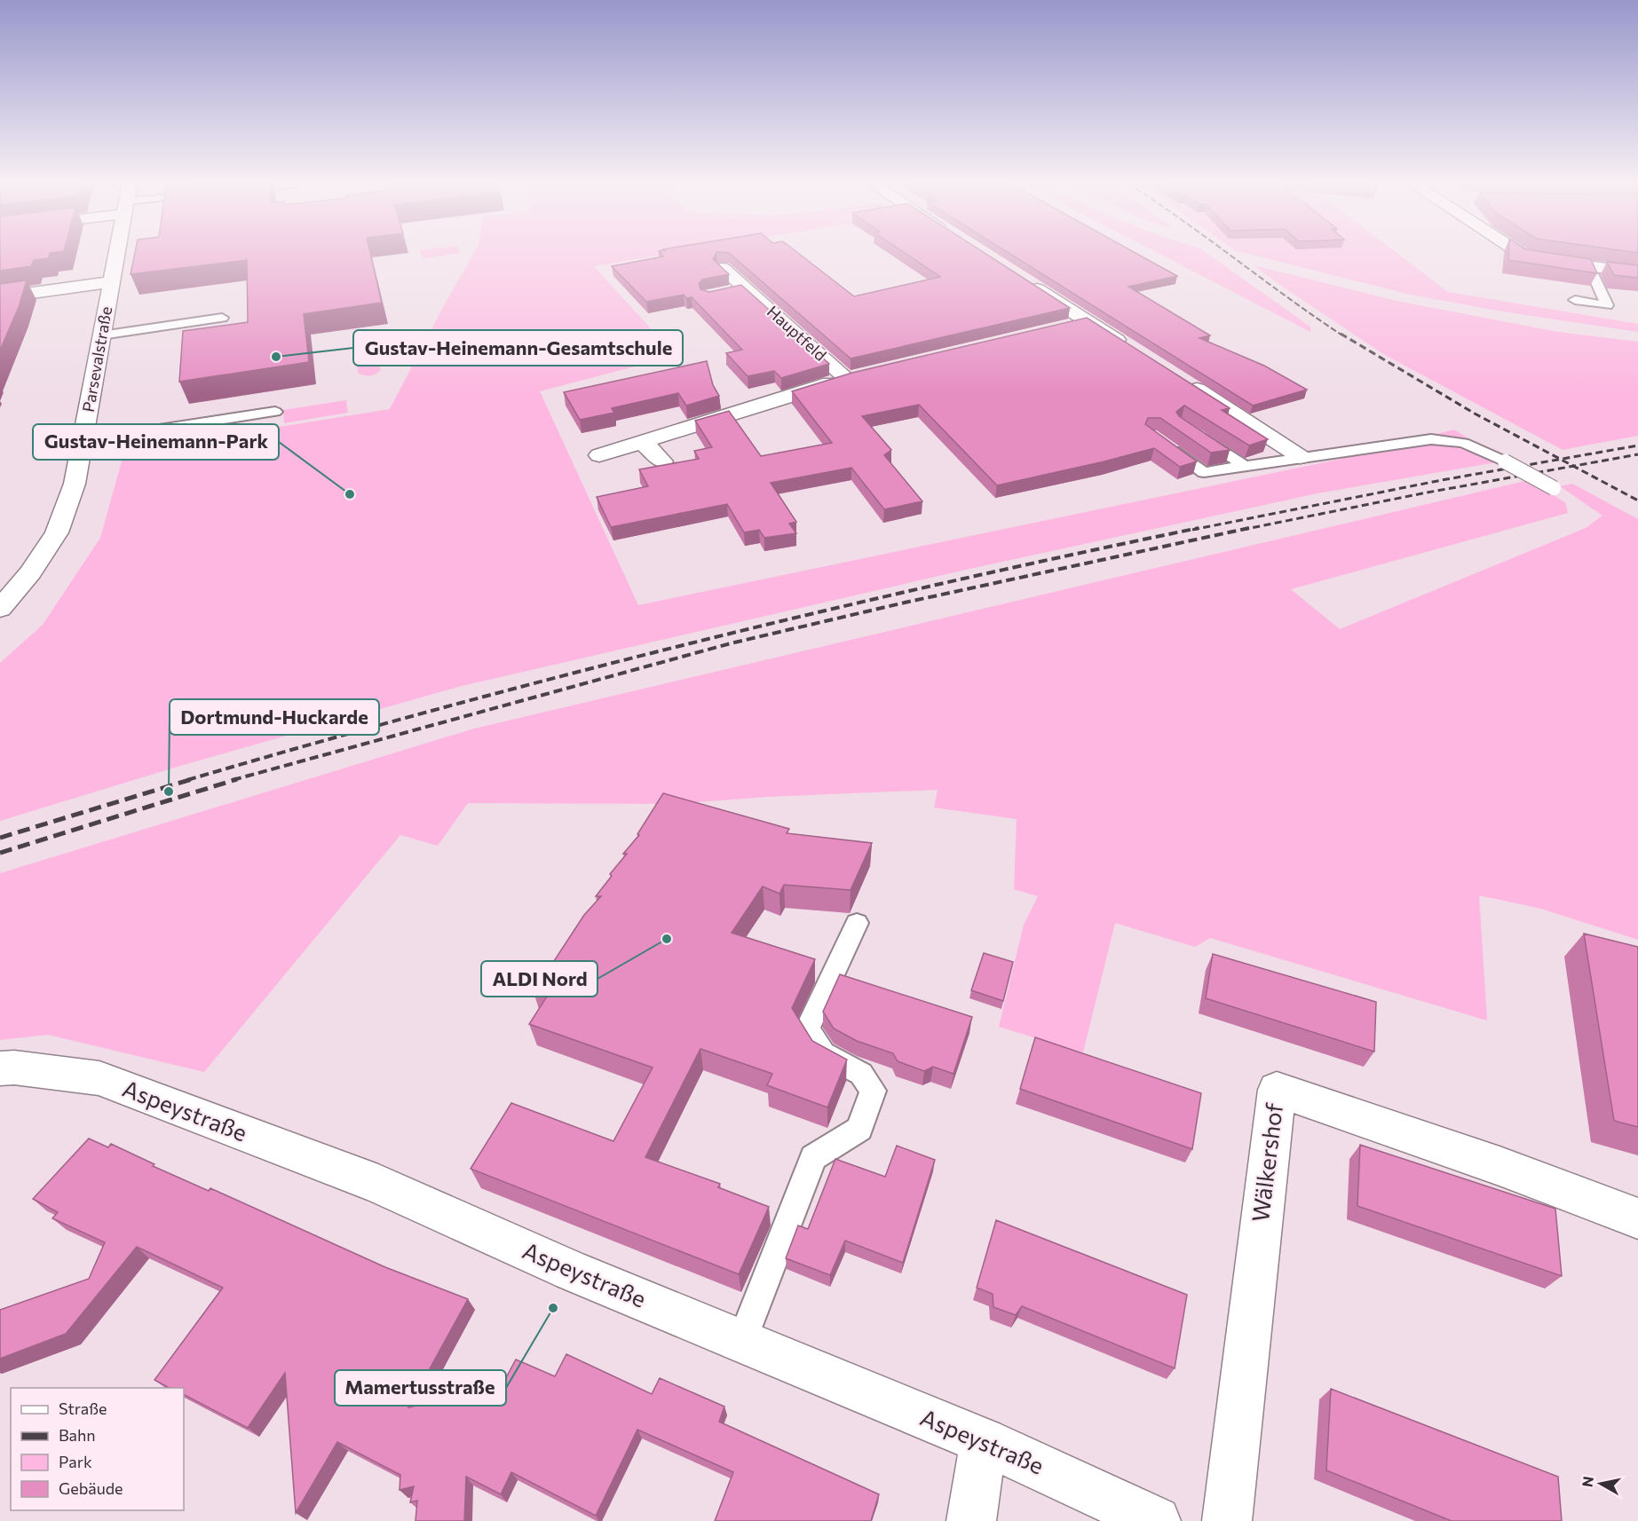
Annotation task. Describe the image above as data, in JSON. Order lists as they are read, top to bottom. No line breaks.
{"streets":{"street":["Hauptfeld","Parsevalstraße","Aspeystraße","Wälkershof"]},"places":["Gustav-Heinemann-Gesamtschule","Gustav-Heinemann-Park","Dortmund-Huckarde","ALDI Nord","Mamertusstraße"],"legend":["Straße","Bahn","Park","Gebäude"],"north":"left"}
